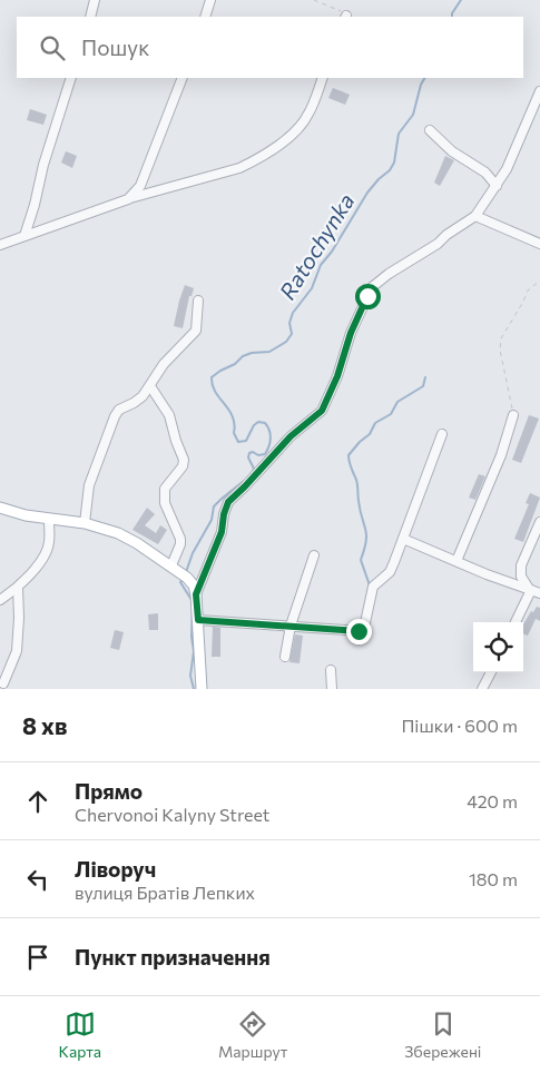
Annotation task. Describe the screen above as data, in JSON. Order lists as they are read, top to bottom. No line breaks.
{"water":["Ratochynka"],"page":{"search":"Пошук","heading":["8 хв","Пішки · 600 m"],"list":[["Прямо","Chervonoi Kalyny Street","420 m"],["Ліворуч","вулиця Братів Лепких","180 m"],"Пункт призначення"],"nav":["Карта","Маршрут","Збережені"]}}
